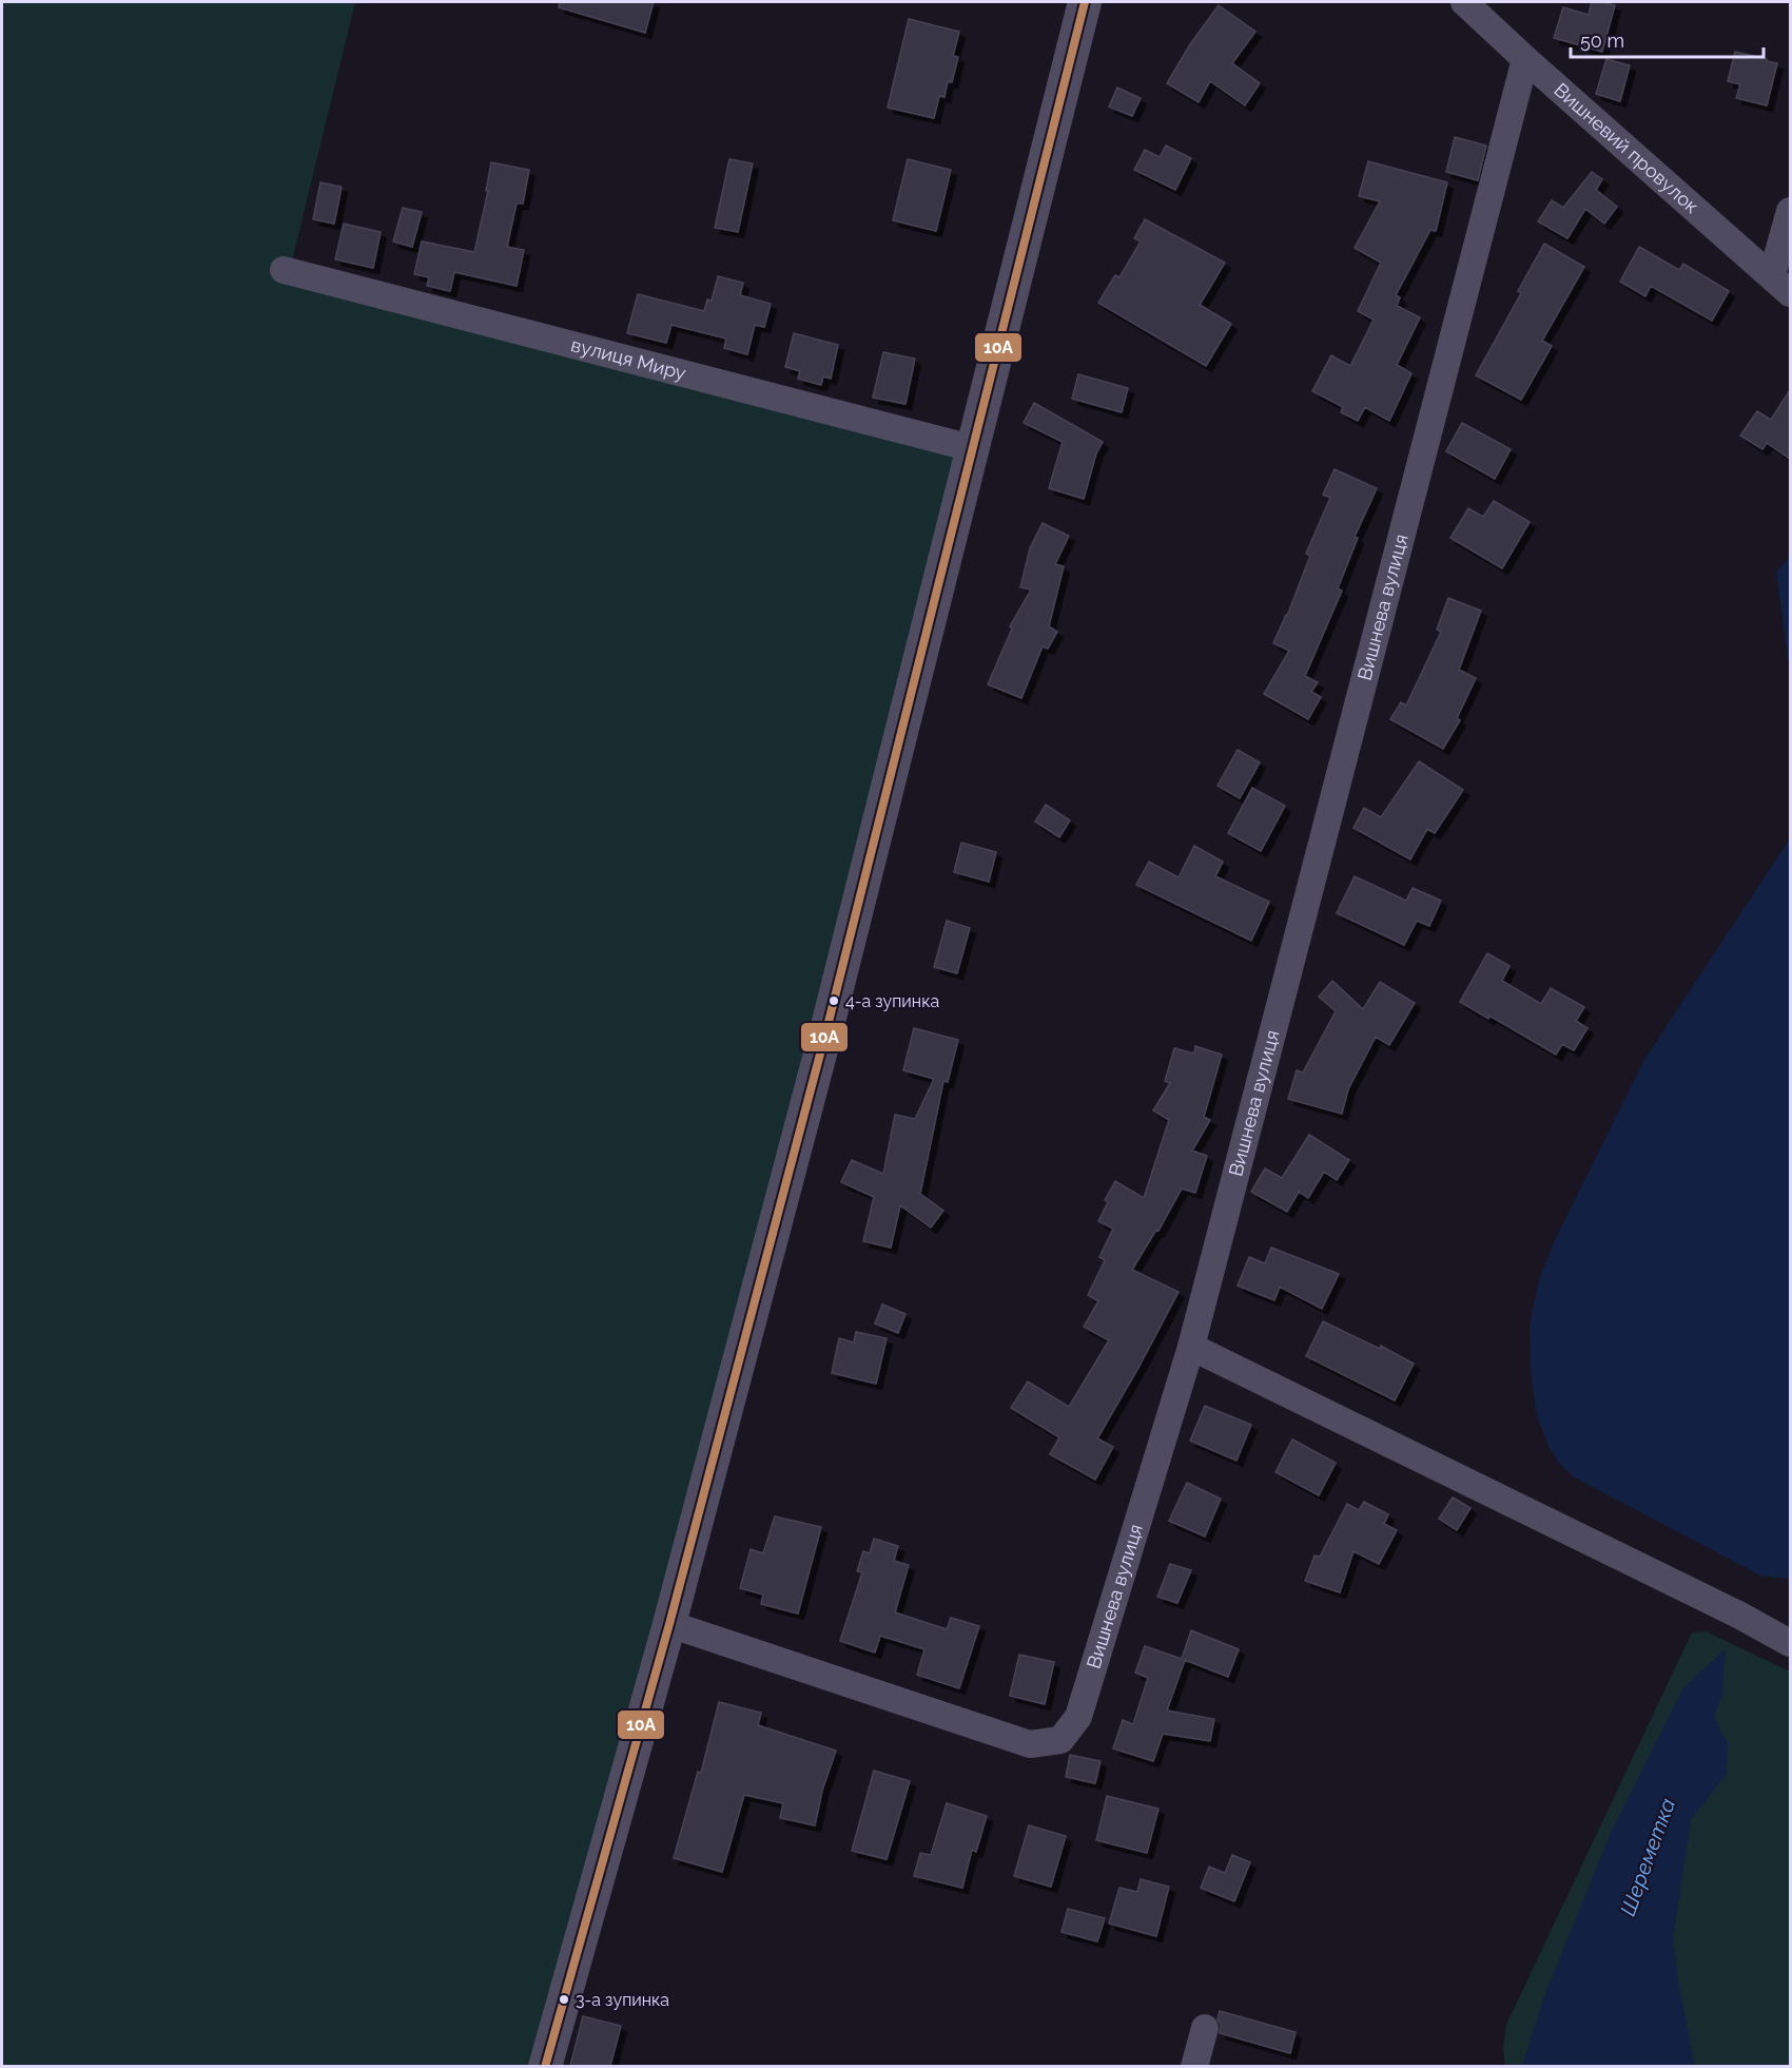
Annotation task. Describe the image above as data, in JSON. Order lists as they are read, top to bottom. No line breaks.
{"streets":{"street":["Вишневий провулок","вулиця Миру","Вишнева вулиця"]},"crossings":[["Вишневий провулок","Вишнева вулиця"]],"water":["Шереметка"],"places":["4-а зупинка","3-а зупинка"],"lines":["transit line 10А"],"scale_bar":"50 m"}
